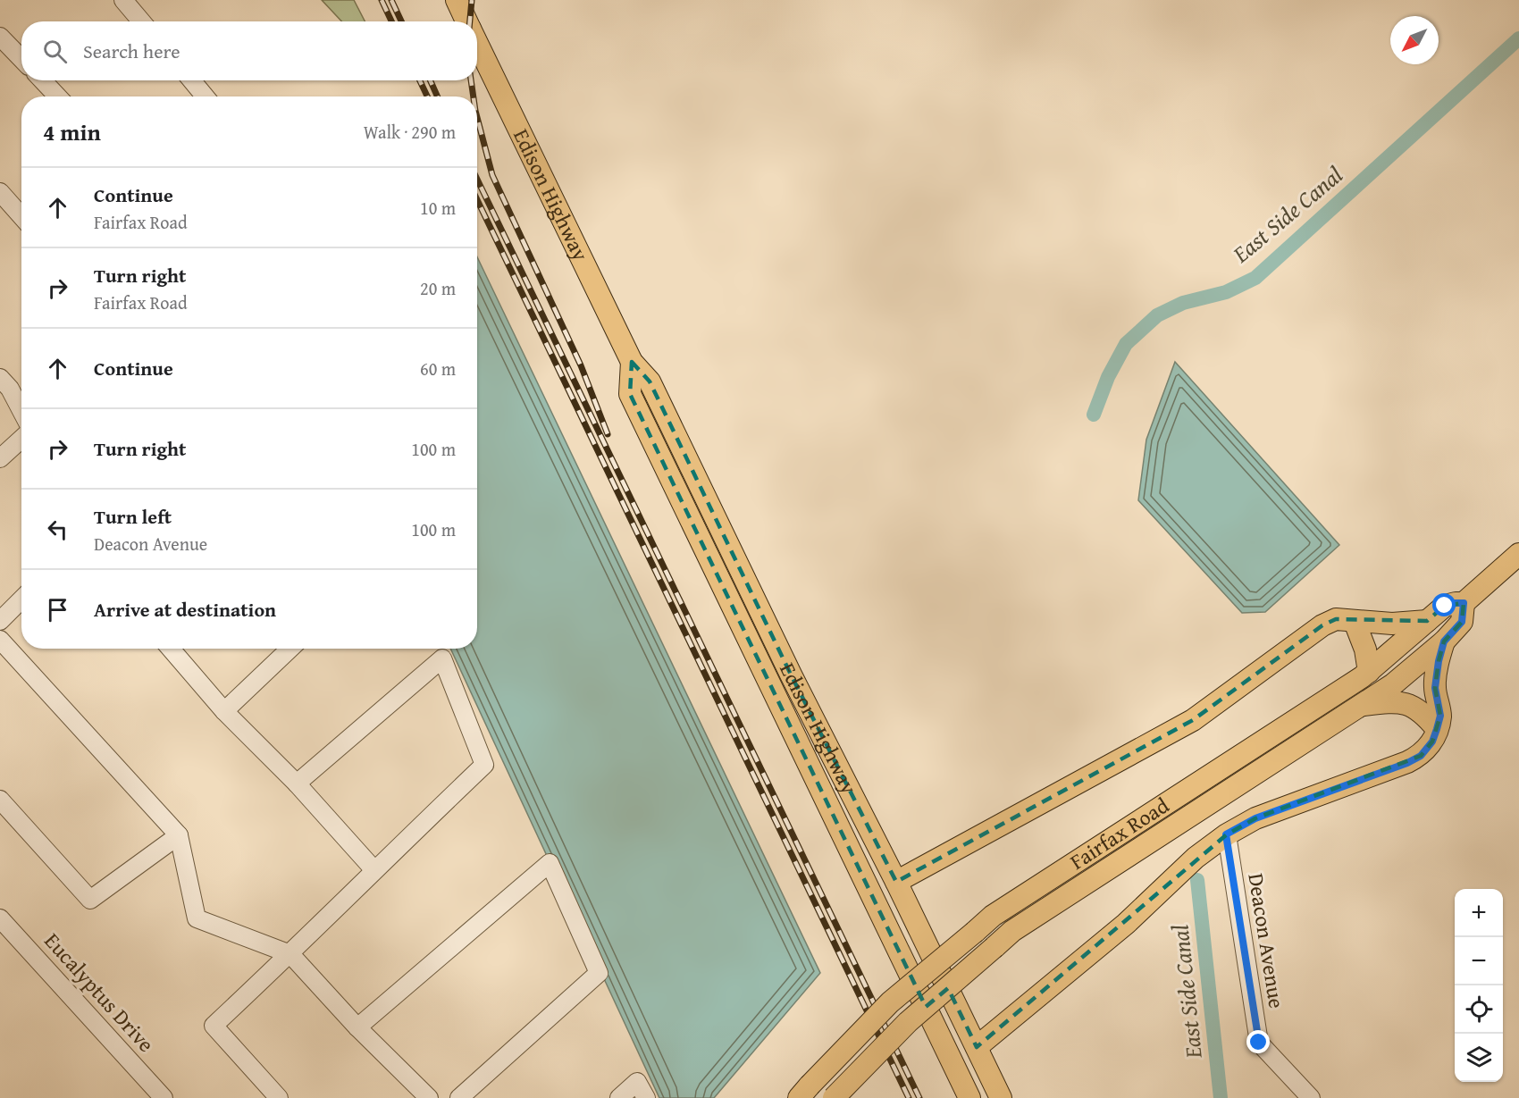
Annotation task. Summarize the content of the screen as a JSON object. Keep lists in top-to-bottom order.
{
  "streets": {
    "main road": ["Edison Highway", "Fairfax Road"],
    "street": ["Deacon Avenue", "Eucalyptus Drive"]
  },
  "water": ["East Side Canal"],
  "north": "bottom left",
  "page": {
    "search": "Search here",
    "heading": ["4 min", "Walk · 290 m"],
    "list": [
      ["Continue", "Fairfax Road", "10 m"],
      ["Turn right", "Fairfax Road", "20 m"],
      ["Continue", "60 m"],
      ["Turn right", "100 m"],
      ["Turn left", "Deacon Avenue", "100 m"],
      "Arrive at destination"
    ],
    "map_buttons": ["+", "−"]
  }
}
